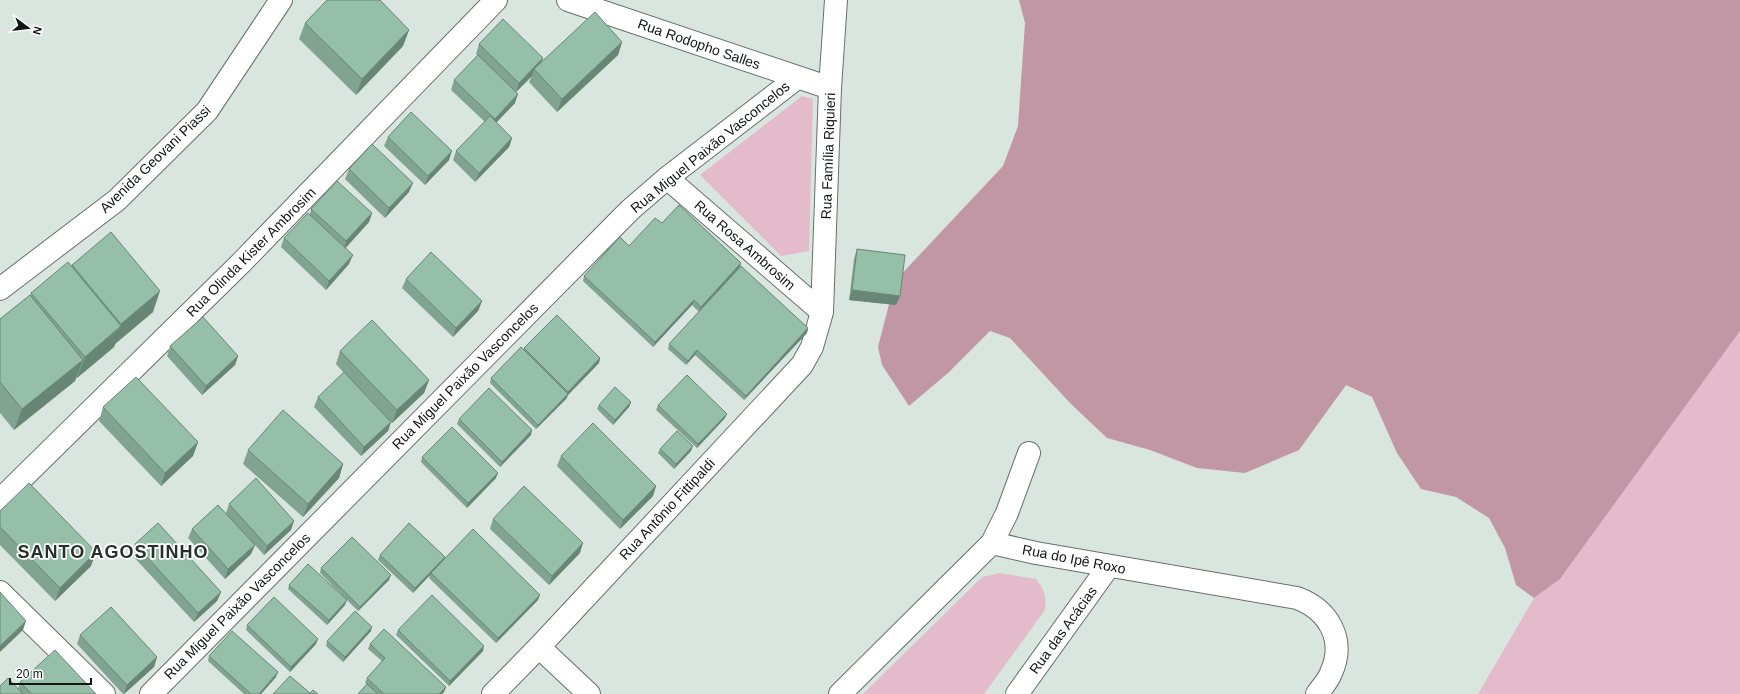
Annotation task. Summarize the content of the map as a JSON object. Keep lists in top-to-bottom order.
{
  "streets": {
    "street": [
      "Rua Rodopho Salles",
      "Rua Miguel Paixão Vasconcelos",
      "Rua Família Riquieri",
      "Avenida Geovani Piassi",
      "Rua Rosa Ambrosim",
      "Rua Olinda Kister Ambrosim",
      "Rua Antônio Fittipaldi",
      "Rua do Ipê Roxo",
      "Rua das Acácias"
    ]
  },
  "crossings": [
    ["Rua Rodopho Salles", "Rua Miguel Paixão Vasconcelos"],
    ["Rua Rodopho Salles", "Rua Família Riquieri"],
    ["Rua Miguel Paixão Vasconcelos", "Rua Rosa Ambrosim"],
    ["Rua Família Riquieri", "Rua Rosa Ambrosim"],
    ["Rua Família Riquieri", "Rua Antônio Fittipaldi"],
    ["Rua Rosa Ambrosim", "Rua Antônio Fittipaldi"],
    ["Rua do Ipê Roxo", "Rua das Acácias"]
  ],
  "districts": ["SANTO AGOSTINHO"],
  "scale_bar": "20 m",
  "north": "right"
}
